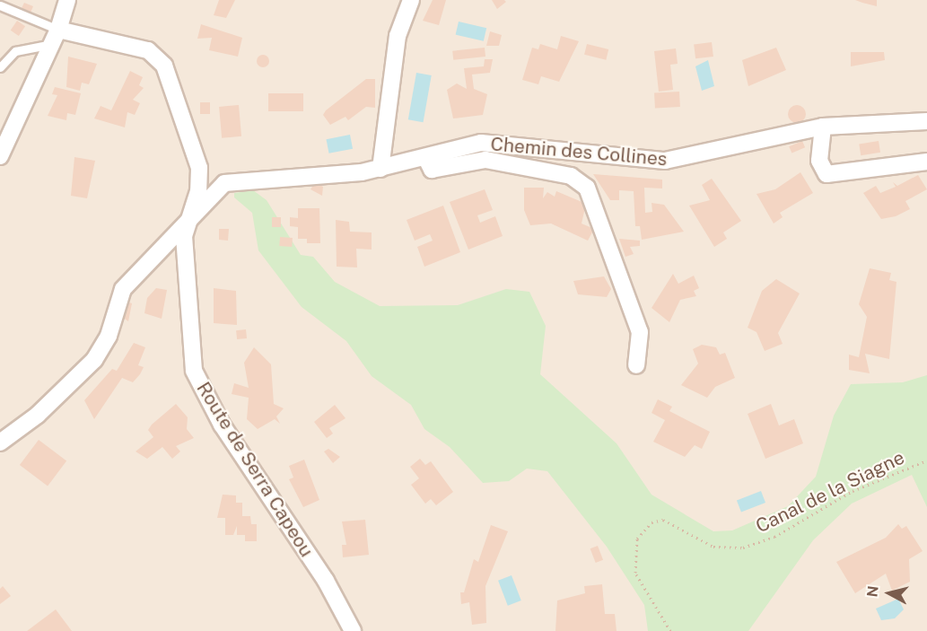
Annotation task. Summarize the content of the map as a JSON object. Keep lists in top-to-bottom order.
{
  "streets": {
    "street": ["Chemin des Collines", "Route de Serra Capeou"],
    "path": ["Canal de la Siagne"]
  },
  "crossings": [
    ["Chemin des Collines", "Route de Serra Capeou"]
  ],
  "north": "left"
}
